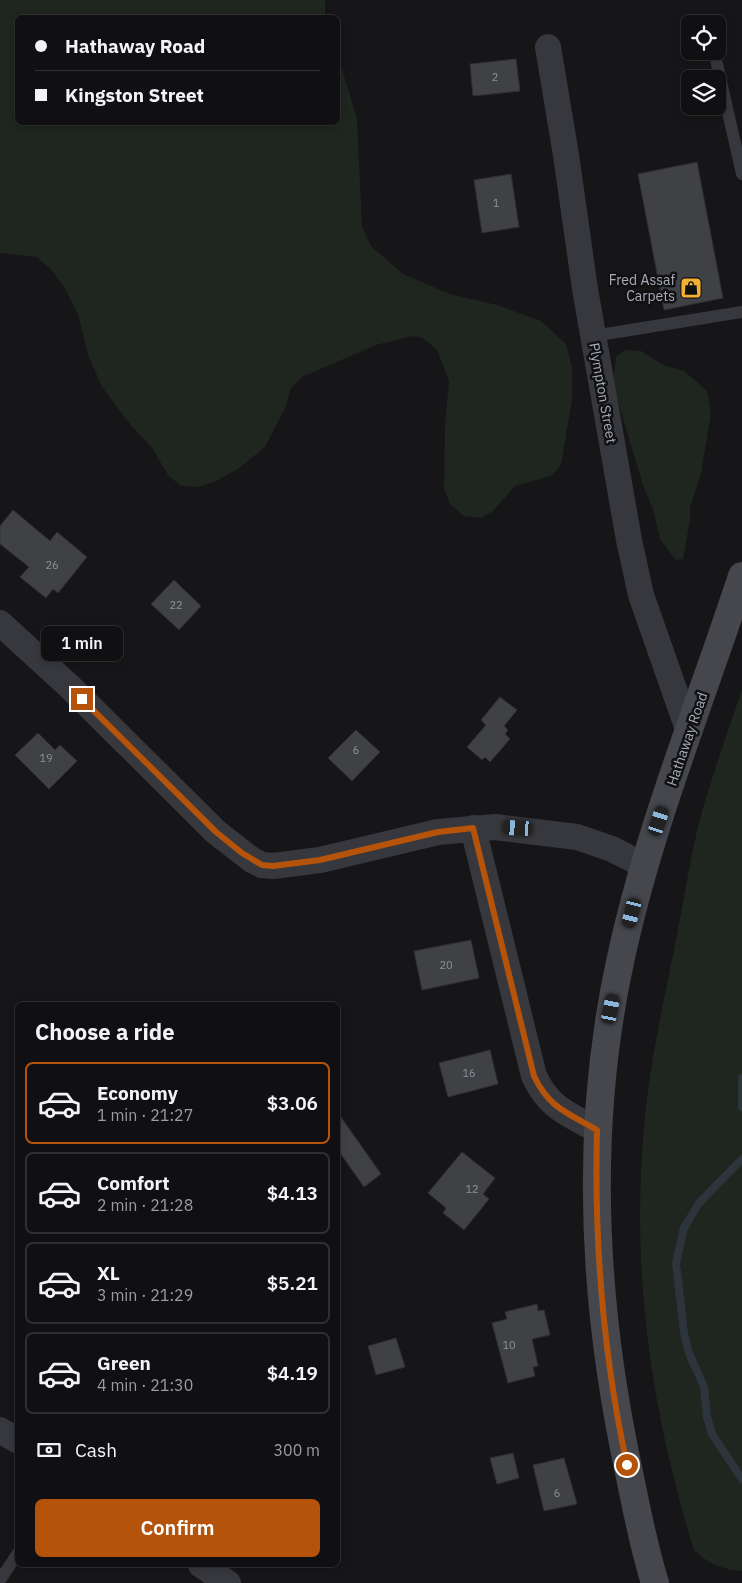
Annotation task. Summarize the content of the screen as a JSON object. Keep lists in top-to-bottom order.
{
  "streets": {
    "main road": ["Hathaway Road"],
    "street": ["Plympton Street"]
  },
  "crossings": [
    ["Plympton Street", "Hathaway Road"]
  ],
  "places": {
    "shop": ["Fred Assaf Carpets"]
  },
  "house_numbers": [
    "2",
    "1",
    "26",
    "22",
    "6",
    "19",
    "20",
    "16",
    "12",
    "10",
    "6"
  ],
  "page": {
    "banner": ["Hathaway Road", "Kingston Street"],
    "bubble": "1 min",
    "heading": "Choose a ride",
    "list": [
      {
        "name": "Economy",
        "note": "1 min · 21:27",
        "value": "$3.06"
      },
      {
        "name": "Comfort",
        "note": "2 min · 21:28",
        "value": "$4.13"
      },
      {
        "name": "XL",
        "note": "3 min · 21:29",
        "value": "$5.21"
      },
      {
        "name": "Green",
        "note": "4 min · 21:30",
        "value": "$4.19"
      }
    ],
    "pay": ["Cash", "300 m"],
    "buttons": "Confirm"
  }
}
